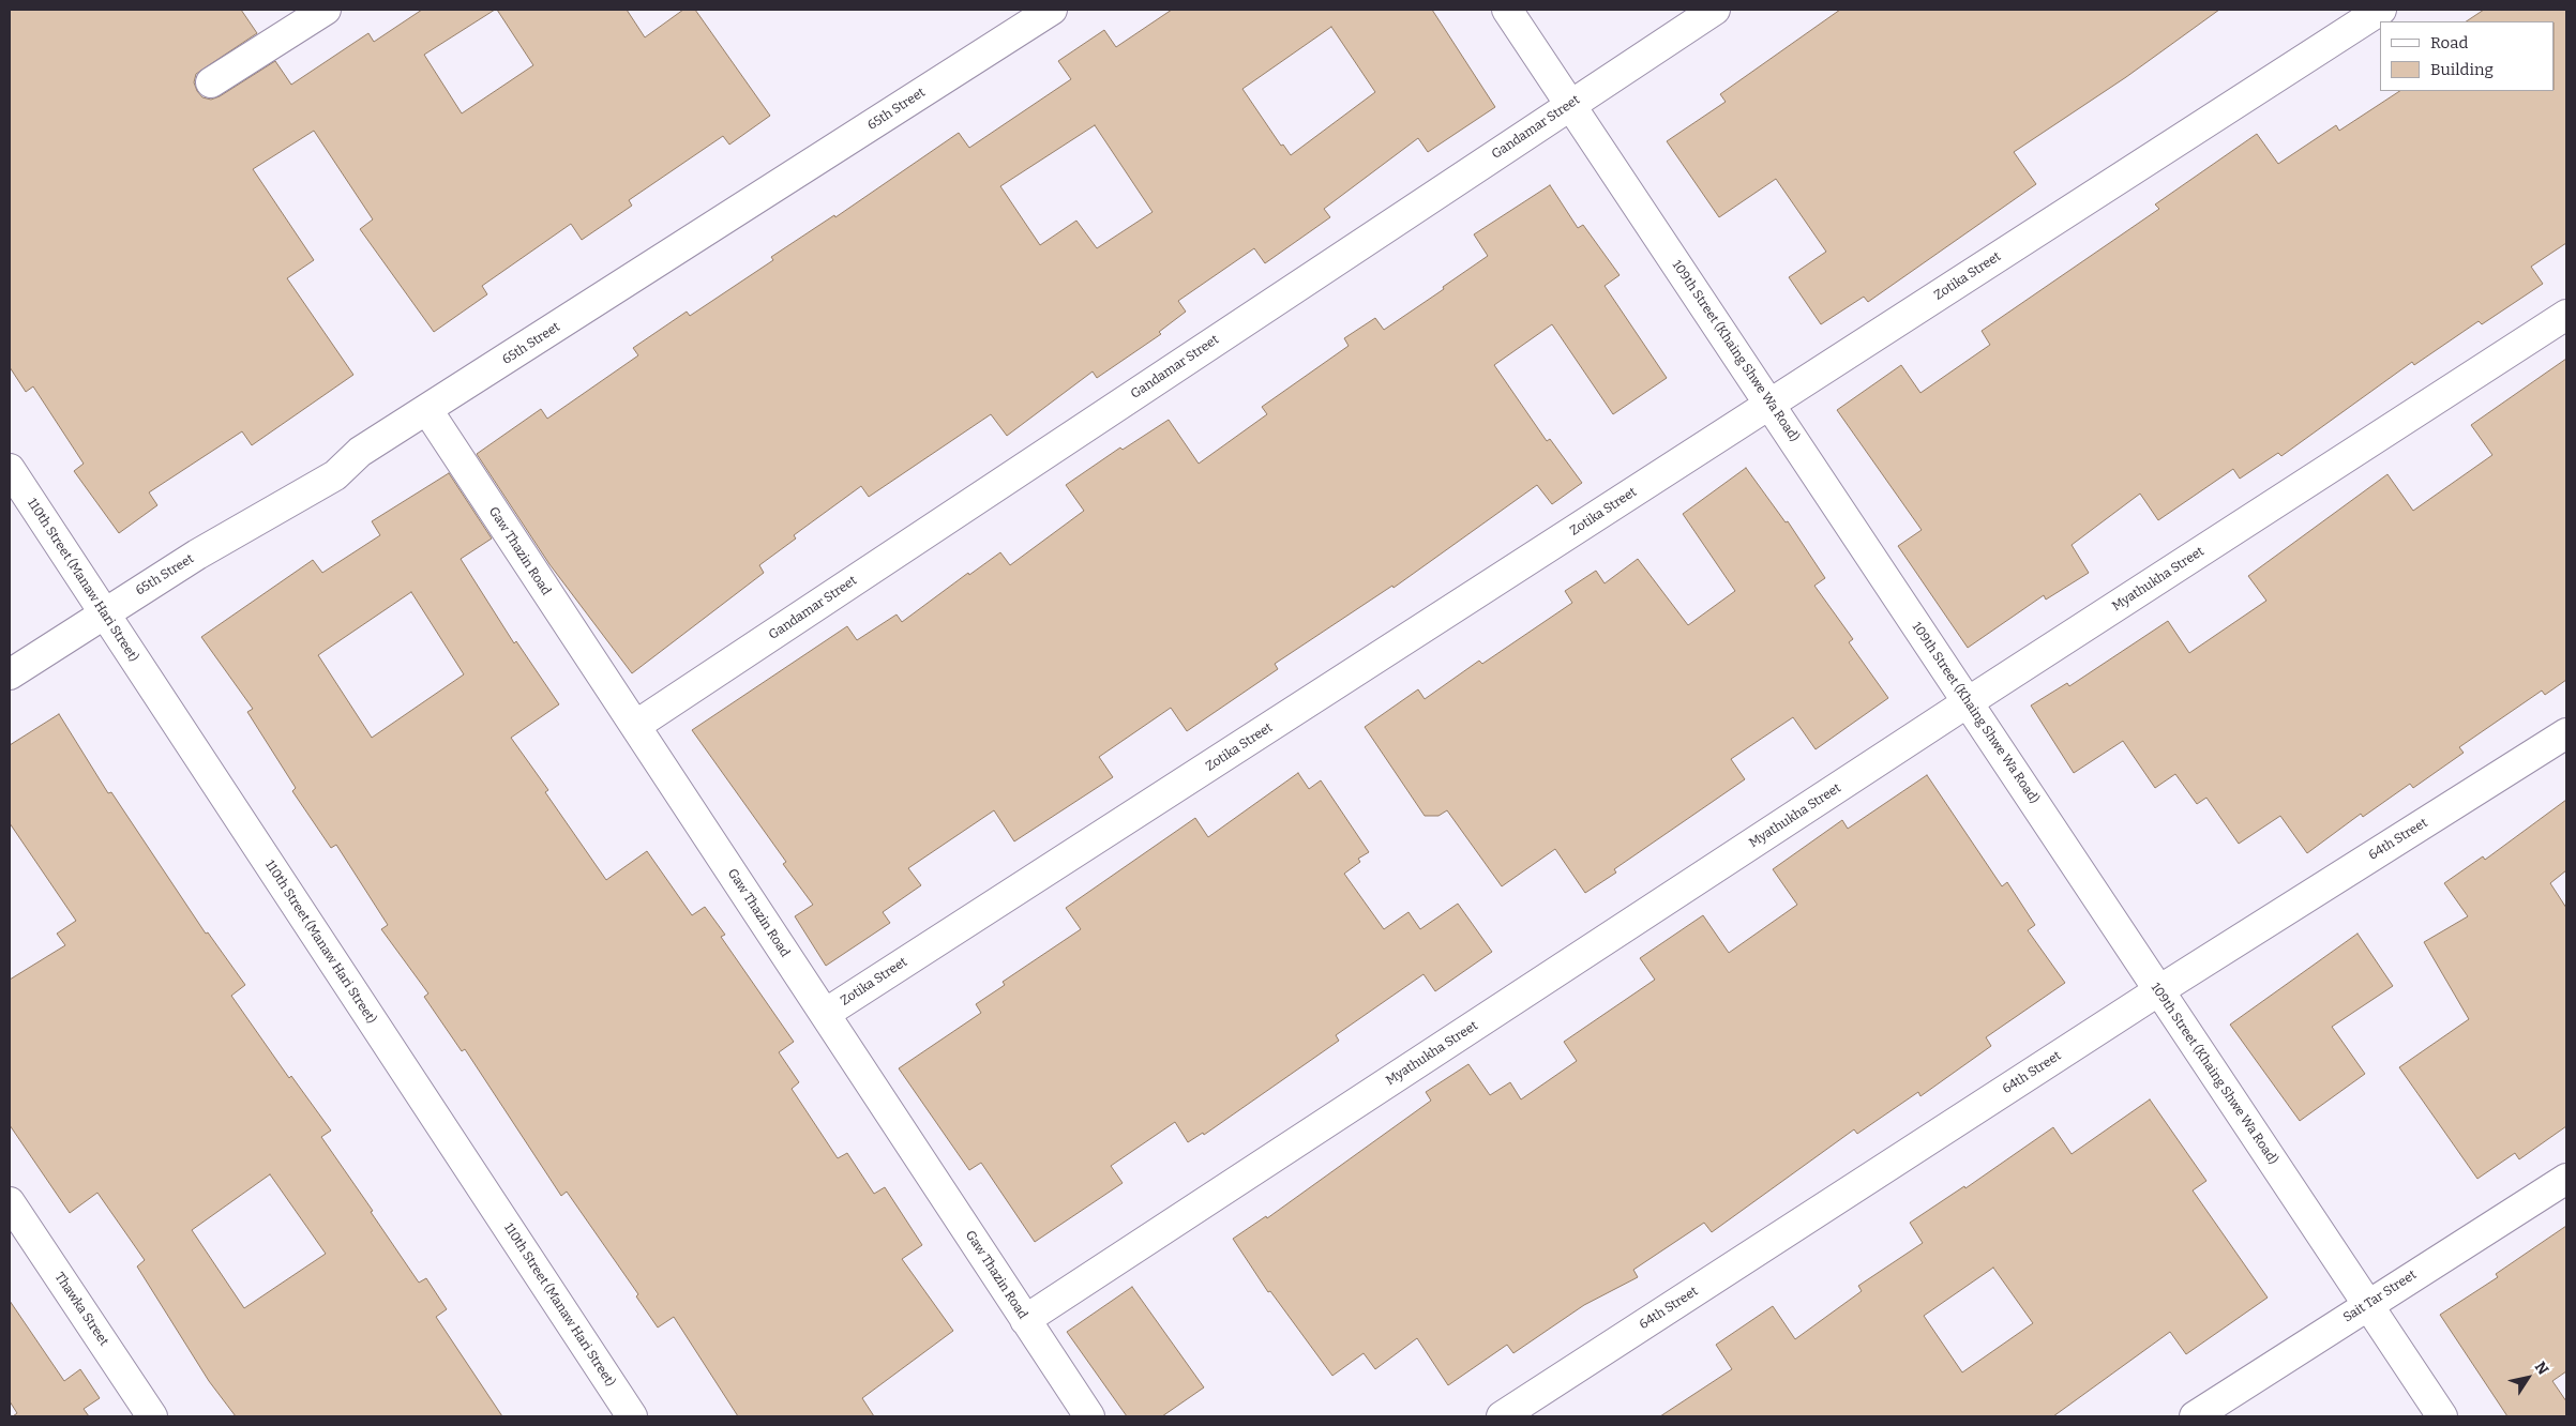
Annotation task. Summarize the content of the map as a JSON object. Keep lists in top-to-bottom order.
{
  "streets": {
    "street": [
      "65th Street",
      "Gandamar Street",
      "Zotika Street",
      "109th Street (Khaing Shwe Wa Road)",
      "Gaw Thazin Road",
      "Myathukha Street",
      "110th Street (Manaw Hari Street)",
      "64th Street",
      "Sait Tar Street",
      "Thawka Street"
    ]
  },
  "crossings": [
    ["65th Street", "Gaw Thazin Road"],
    ["65th Street", "110th Street (Manaw Hari Street)"],
    ["Gandamar Street", "109th Street (Khaing Shwe Wa Road)"],
    ["Gandamar Street", "Gaw Thazin Road"],
    ["Zotika Street", "109th Street (Khaing Shwe Wa Road)"],
    ["Zotika Street", "Gaw Thazin Road"],
    ["109th Street (Khaing Shwe Wa Road)", "Myathukha Street"],
    ["109th Street (Khaing Shwe Wa Road)", "64th Street"],
    ["109th Street (Khaing Shwe Wa Road)", "Sait Tar Street"],
    ["Gaw Thazin Road", "Myathukha Street"]
  ],
  "legend": ["Road", "Building"],
  "north": "top right"
}
